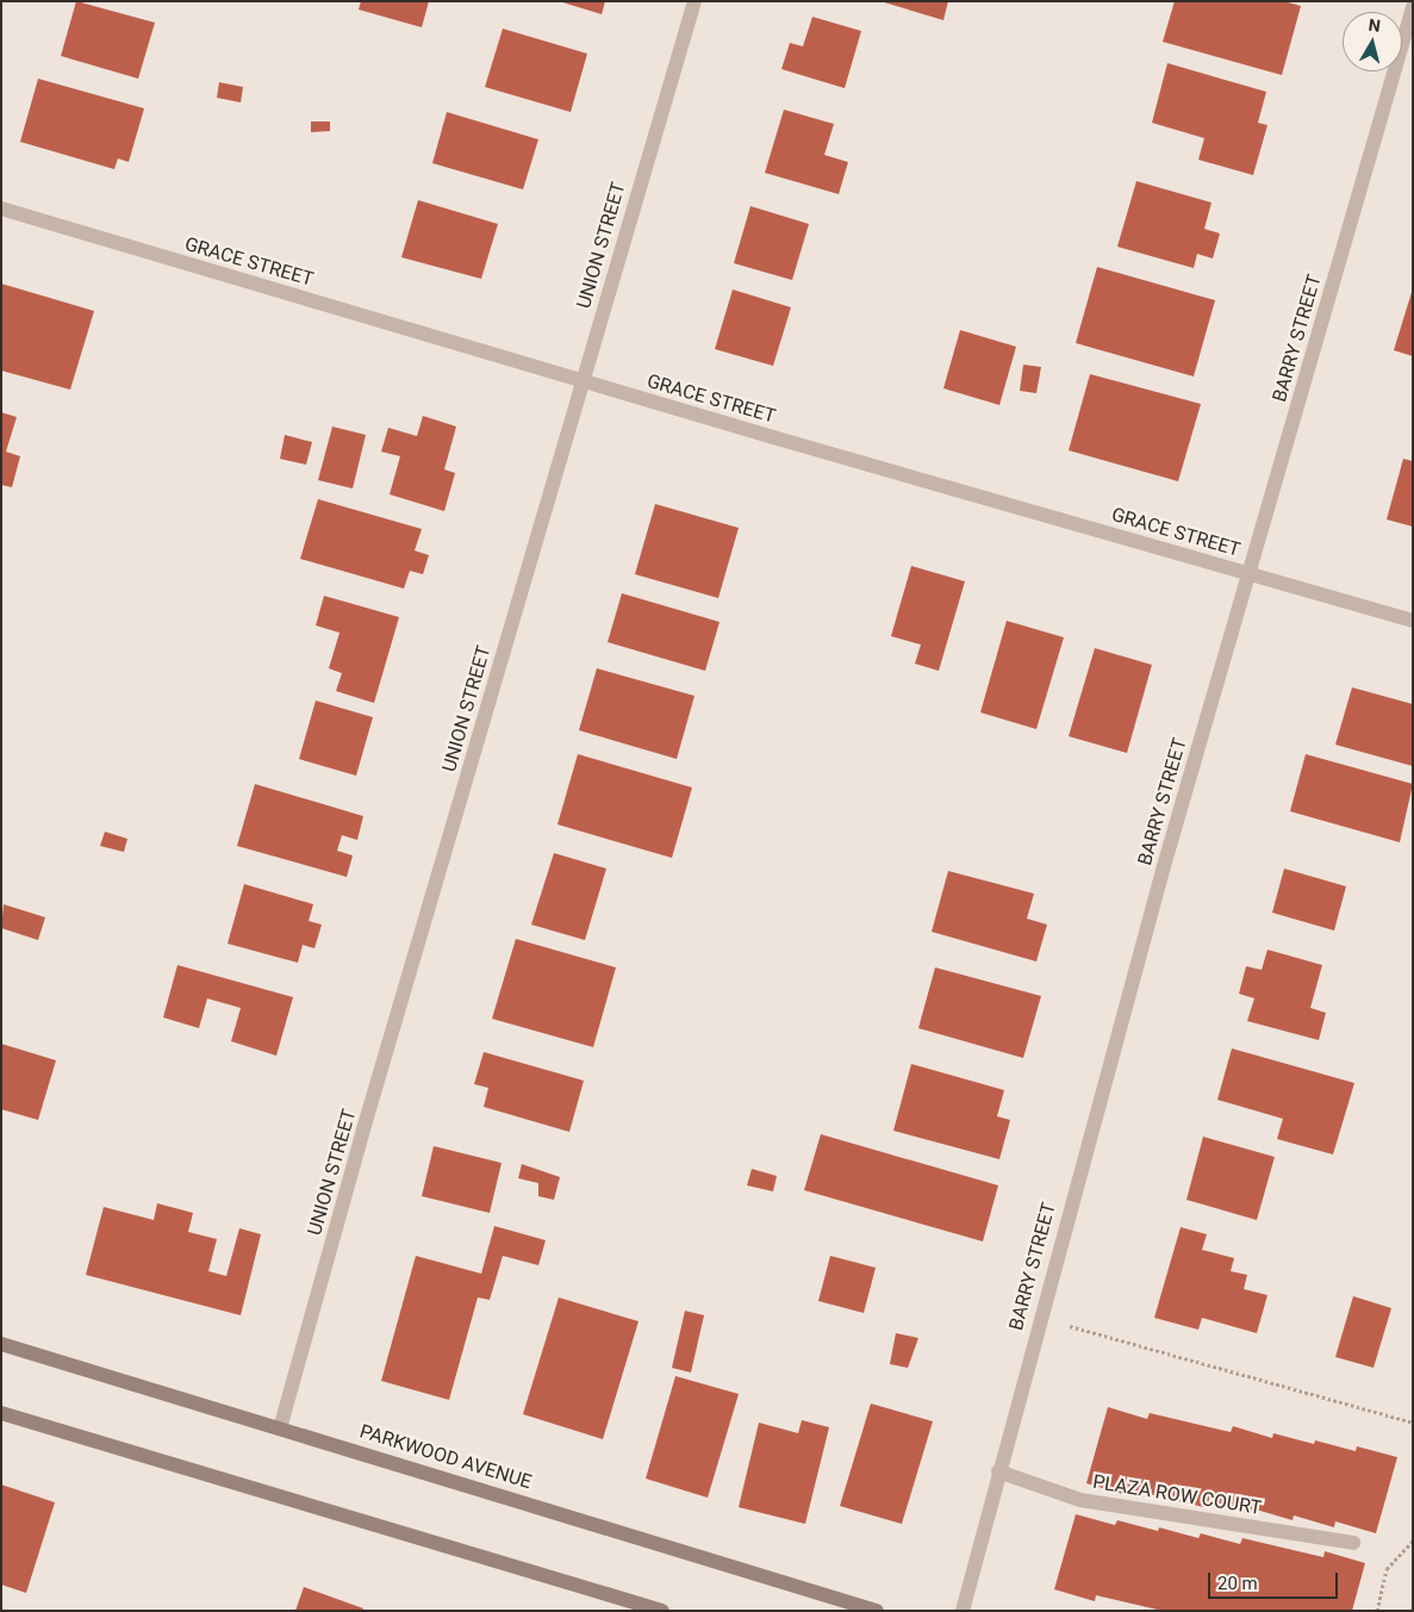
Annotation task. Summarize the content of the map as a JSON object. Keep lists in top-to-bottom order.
{
  "streets": {
    "main road": ["PARKWOOD AVENUE"],
    "street": [
      "UNION STREET",
      "GRACE STREET",
      "BARRY STREET",
      "PLAZA ROW COURT"
    ]
  },
  "crossings": [
    ["UNION STREET", "GRACE STREET"],
    ["UNION STREET", "PARKWOOD AVENUE"],
    ["GRACE STREET", "BARRY STREET"],
    ["BARRY STREET", "PLAZA ROW COURT"]
  ],
  "scale_bar": "20 m",
  "north": "top"
}
